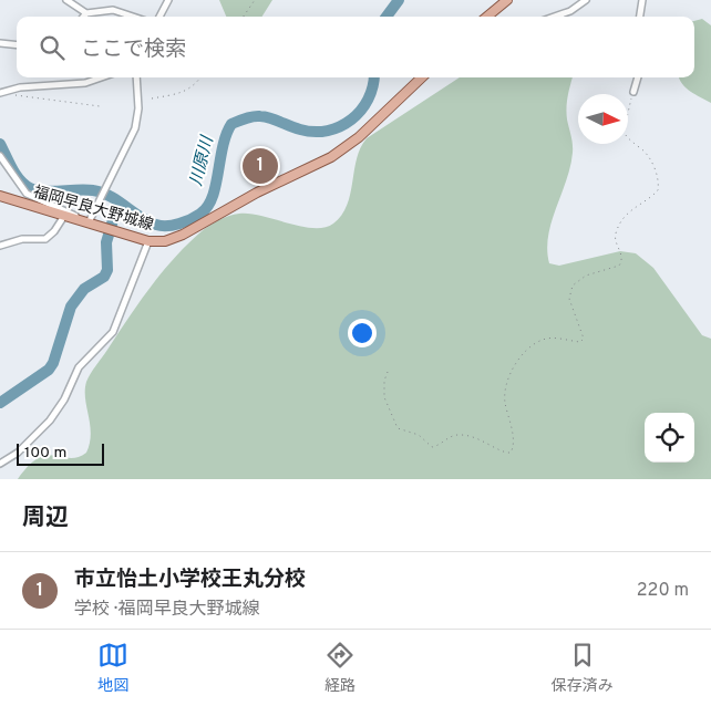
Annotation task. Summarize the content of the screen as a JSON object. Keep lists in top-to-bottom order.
{
  "streets": {
    "main road": ["福岡早良大野城線"]
  },
  "water": ["川原川"],
  "scale_bar": "100 m",
  "north": "right",
  "page": {
    "search": "ここで検索",
    "pins": "1",
    "scale": "100 m",
    "heading": "周辺",
    "list": [
      {
        "mark": "1",
        "name": "市立怡土小学校王丸分校",
        "note": "学校 · 福岡早良大野城線",
        "value": "220 m"
      }
    ],
    "nav": ["地図", "経路", "保存済み"]
  }
}
